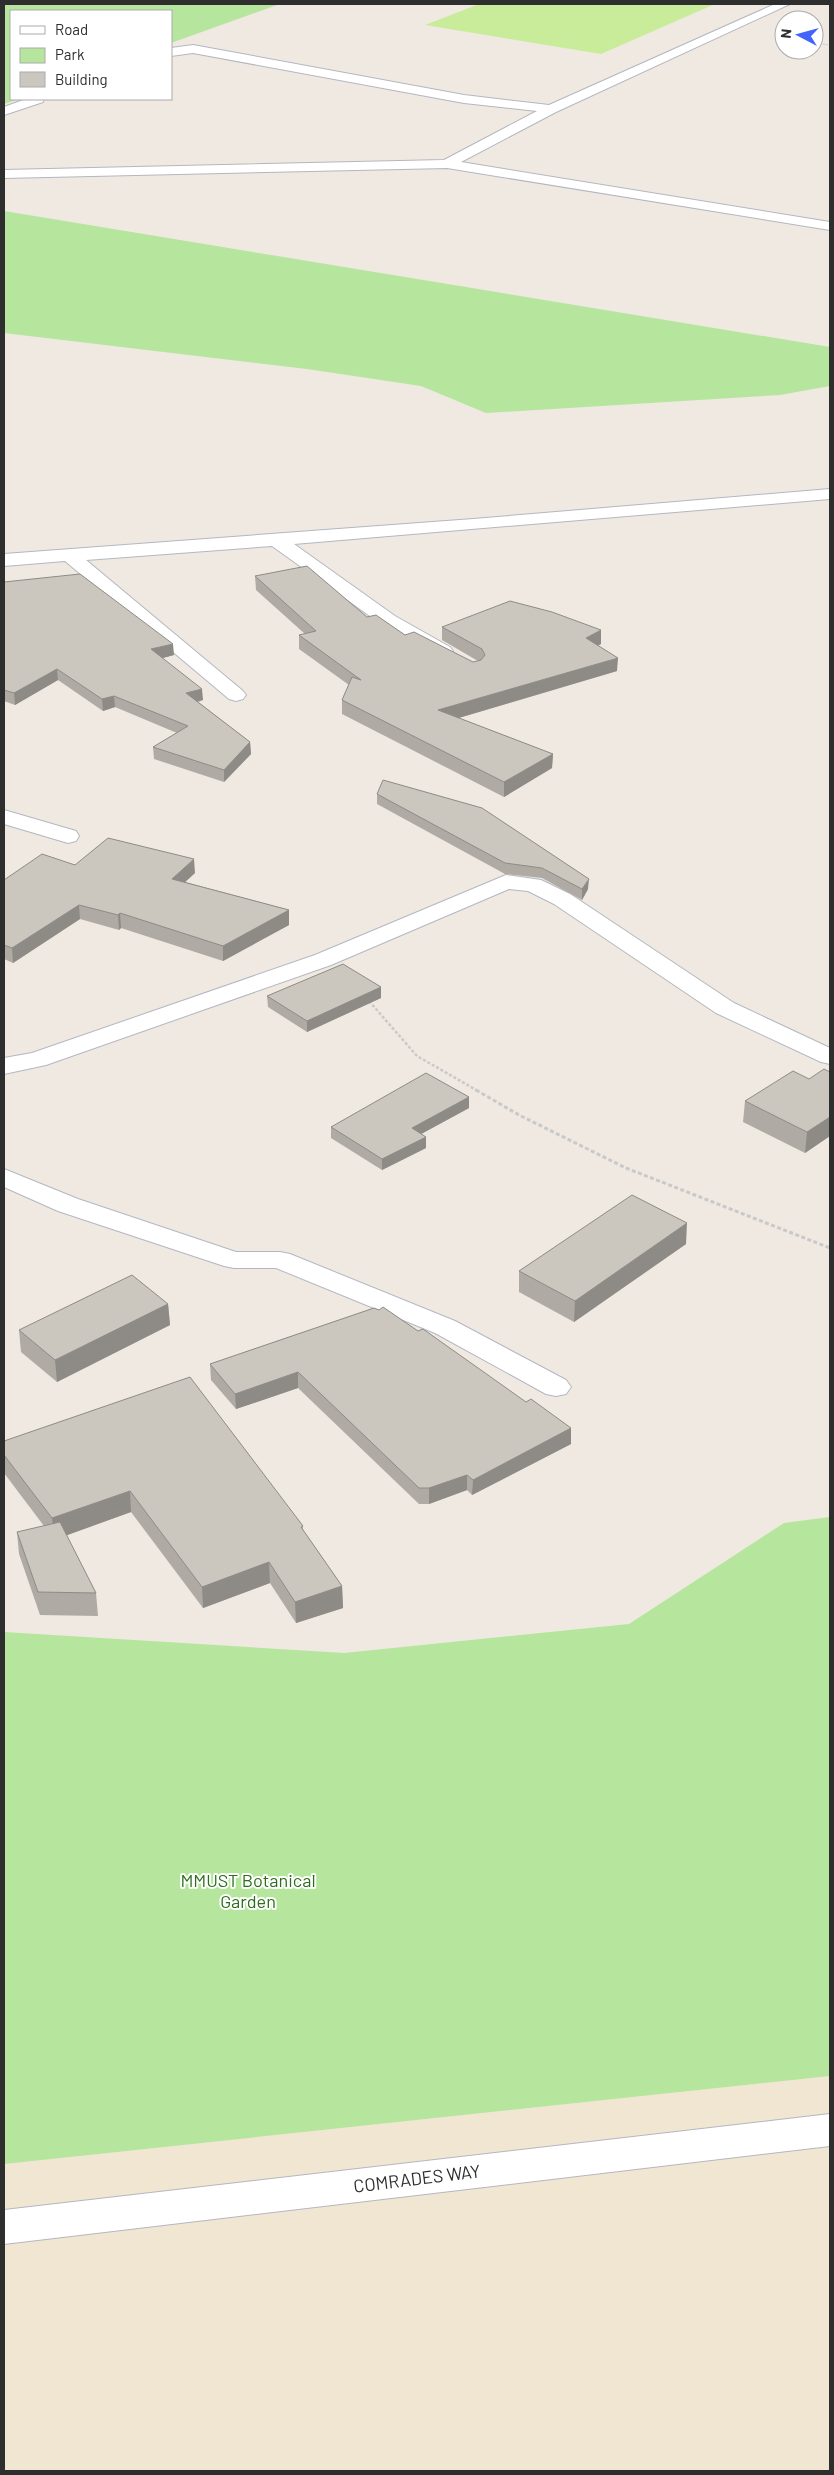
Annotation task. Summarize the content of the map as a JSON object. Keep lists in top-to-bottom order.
{
  "streets": {
    "street": ["COMRADES WAY"]
  },
  "parks": ["MMUST Botanical Garden"],
  "legend": ["Road", "Park", "Building"],
  "north": "left"
}
